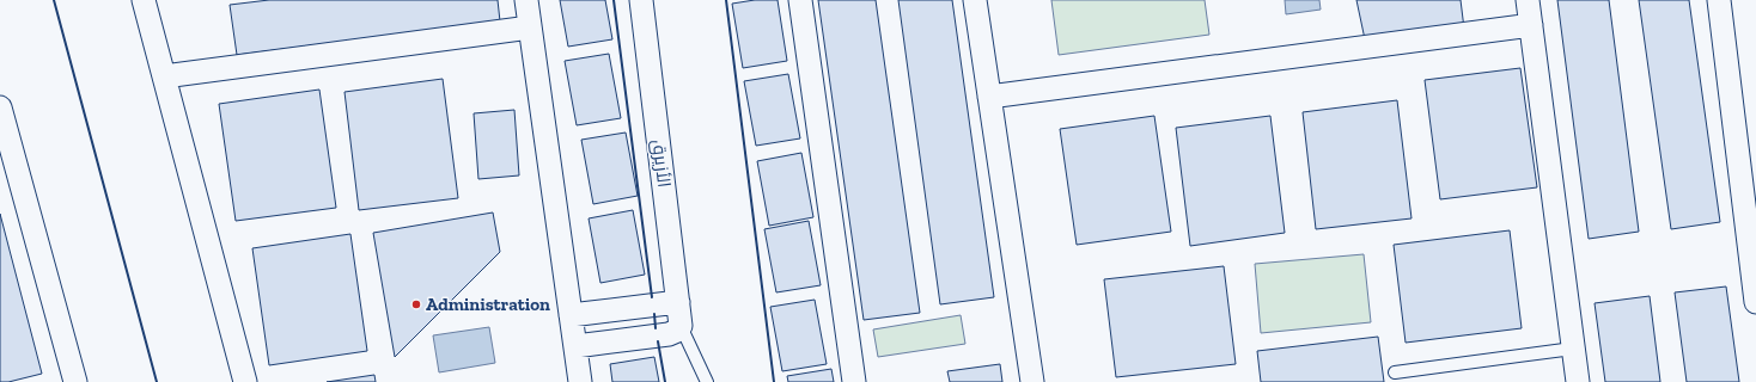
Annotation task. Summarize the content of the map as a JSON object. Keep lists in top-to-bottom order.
{
  "streets": {
    "street": ["الأزيرق"]
  },
  "places": ["Administration"]
}
